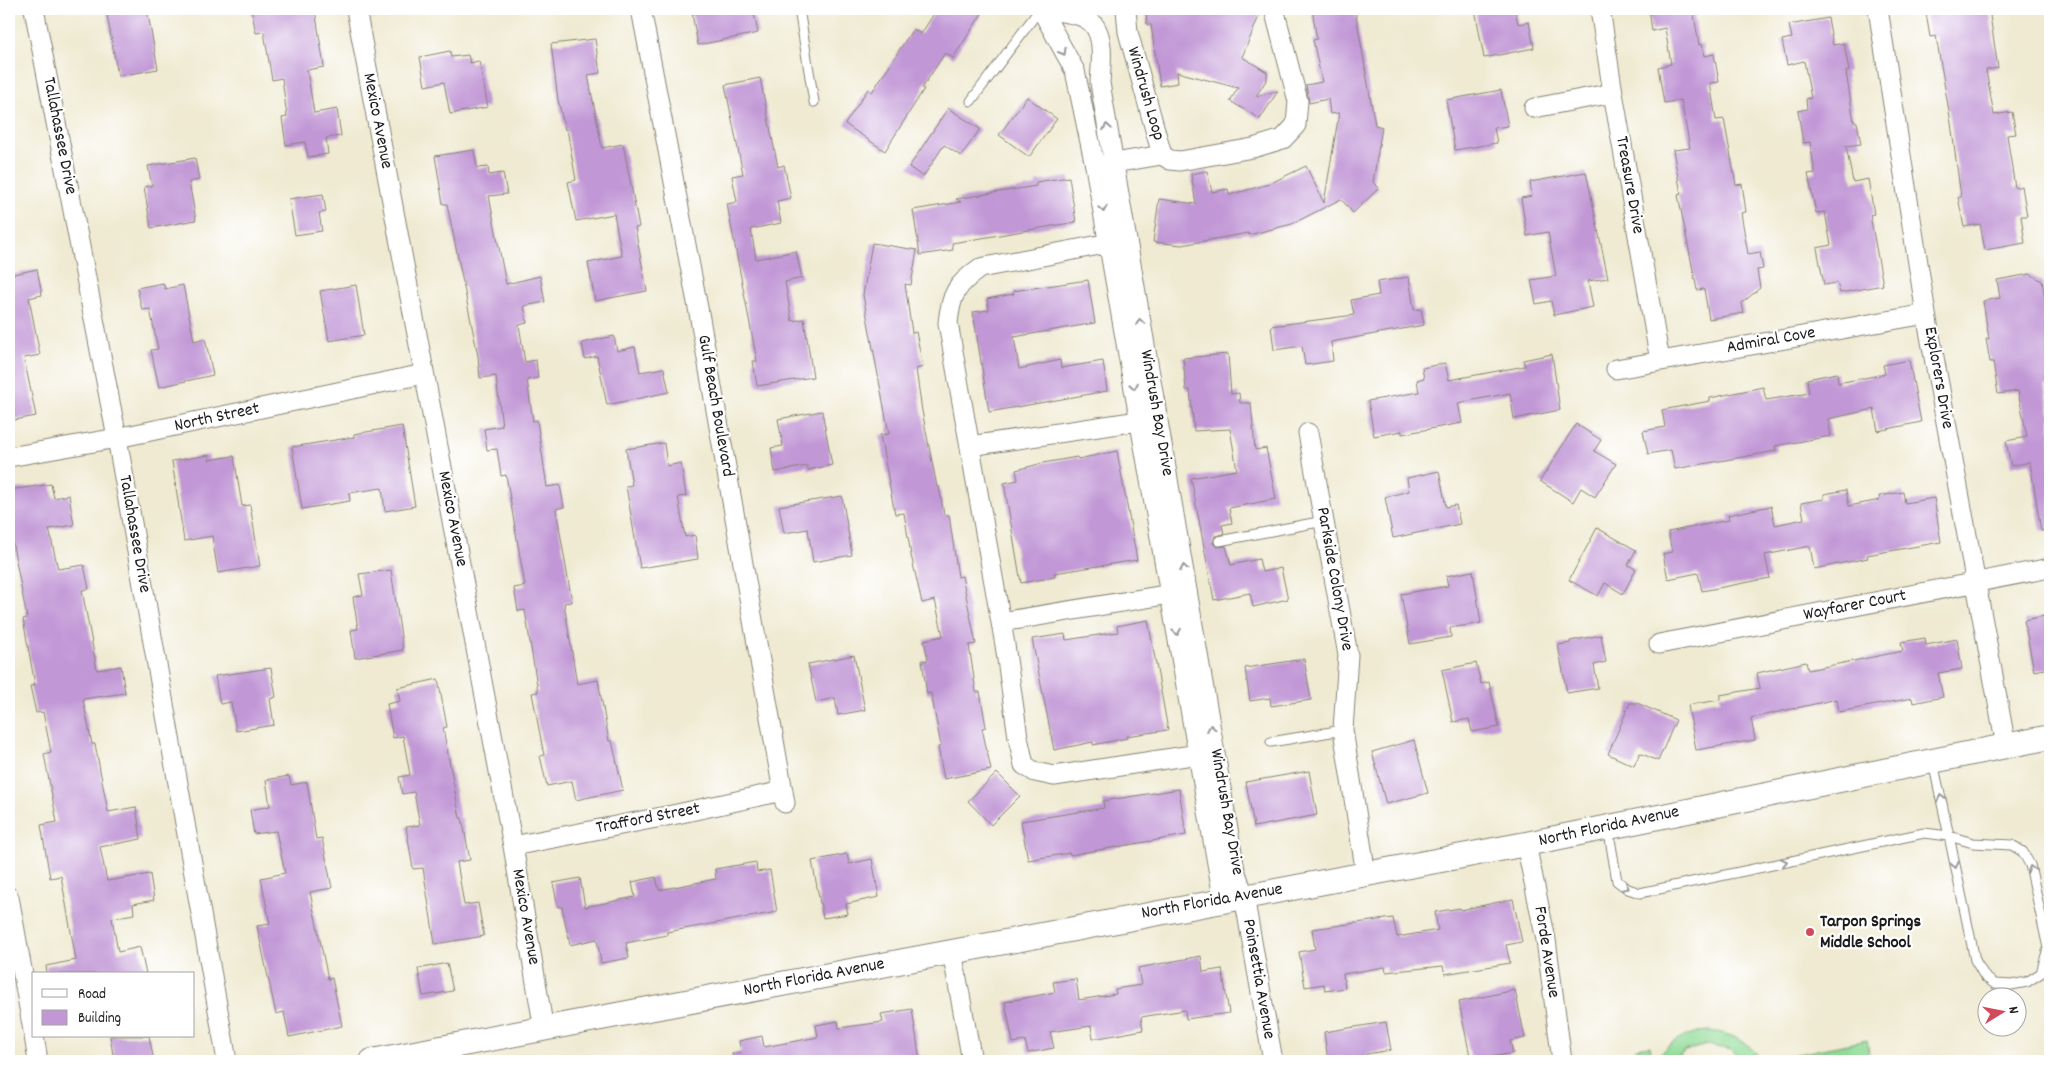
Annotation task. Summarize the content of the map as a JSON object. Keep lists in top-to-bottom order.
{
  "streets": {
    "street": [
      "Windrush Loop",
      "Mexico Avenue",
      "Tallahassee Drive",
      "Treasure Drive",
      "Admiral Cove",
      "Explorers Drive",
      "Gulf Beach Boulevard",
      "Windrush Bay Drive",
      "North Street",
      "Parkside Colony Drive",
      "Wayfarer Court",
      "Trafford Street",
      "North Florida Avenue",
      "Forde Avenue",
      "Poinsettia Avenue"
    ]
  },
  "crossings": [
    ["Mexico Avenue", "North Street"],
    ["Mexico Avenue", "Trafford Street"],
    ["Mexico Avenue", "North Florida Avenue"],
    ["Tallahassee Drive", "North Street"],
    ["Treasure Drive", "Admiral Cove"],
    ["Admiral Cove", "Explorers Drive"],
    ["Explorers Drive", "Wayfarer Court"],
    ["Explorers Drive", "North Florida Avenue"],
    ["Gulf Beach Boulevard", "Trafford Street"],
    ["Windrush Bay Drive", "North Florida Avenue"],
    ["Windrush Bay Drive", "Poinsettia Avenue"],
    ["Parkside Colony Drive", "North Florida Avenue"],
    ["North Florida Avenue", "Forde Avenue"],
    ["North Florida Avenue", "Poinsettia Avenue"]
  ],
  "places": ["Tarpon Springs Middle School"],
  "legend": ["Road", "Building"],
  "north": "right"
}
